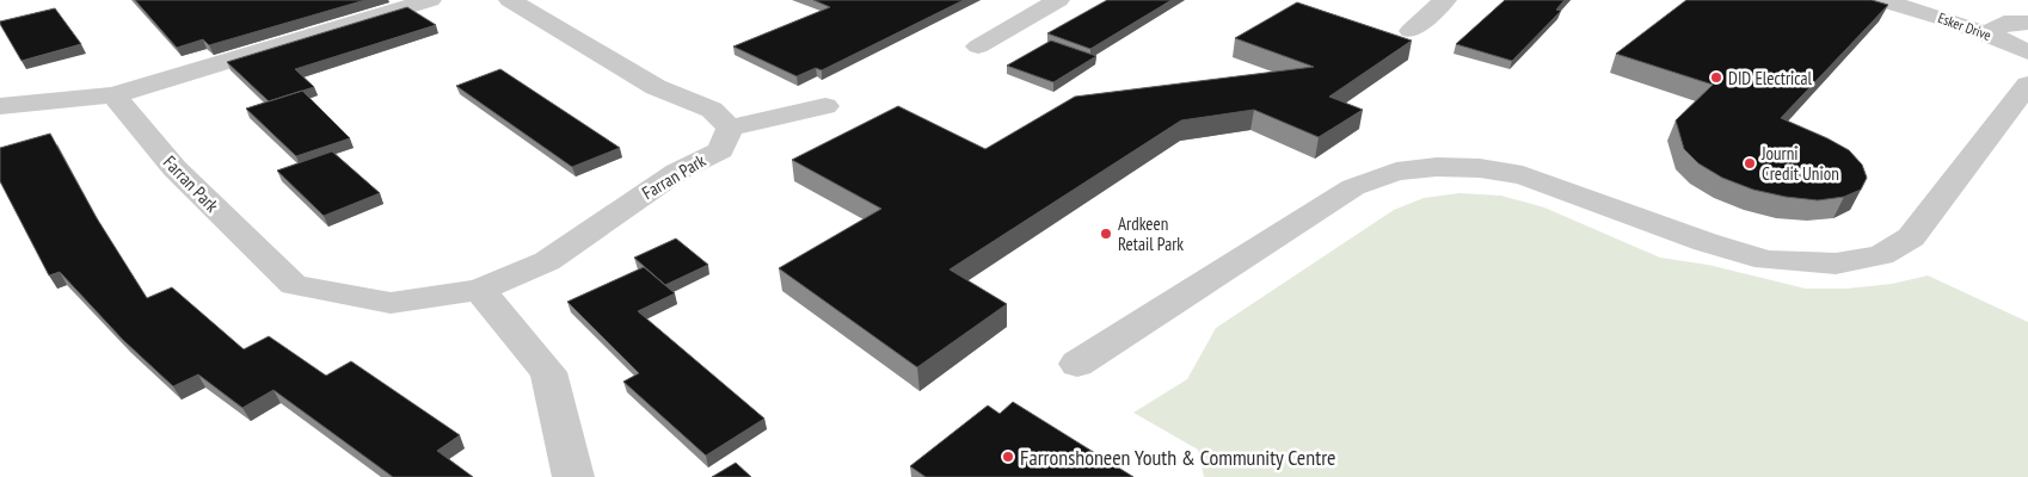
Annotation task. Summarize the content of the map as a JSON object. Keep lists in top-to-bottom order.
{
  "streets": {
    "street": ["Esker Drive", "Farran Park"]
  },
  "places": [
    "DID Electrical",
    "Journi Credit Union",
    "Ardkeen Retail Park",
    "Farronshoneen Youth & Community Centre"
  ]
}
